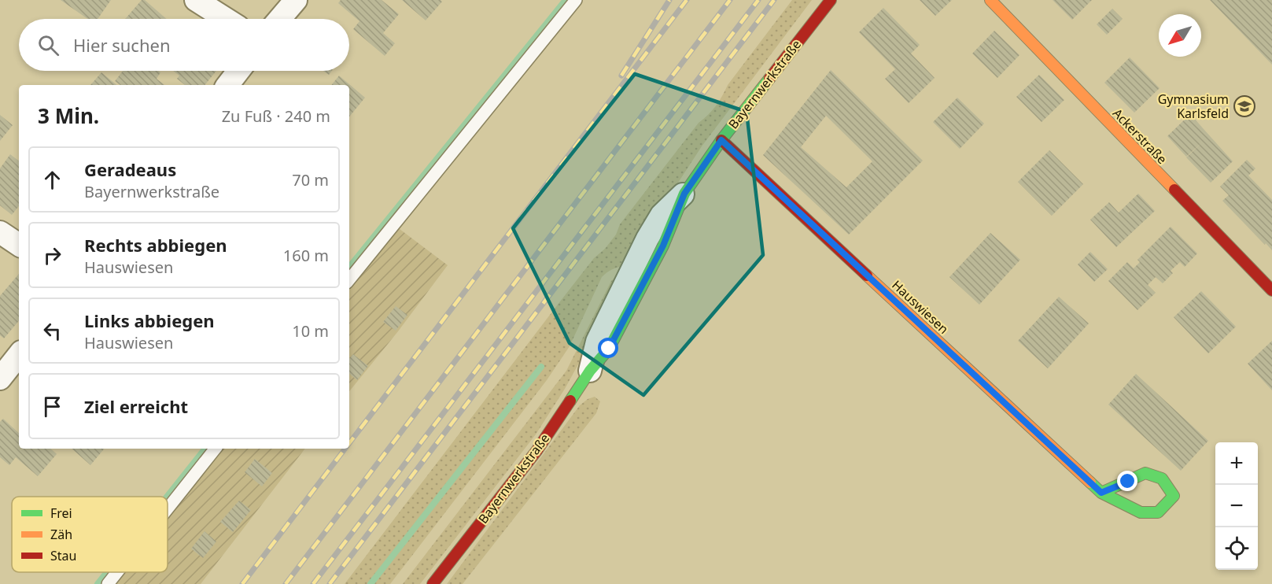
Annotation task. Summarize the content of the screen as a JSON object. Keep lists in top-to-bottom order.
{
  "streets": {
    "street": ["Bayernwerkstraße", "Ackerstraße", "Hauswiesen"]
  },
  "crossings": [
    ["Bayernwerkstraße", "Hauswiesen"]
  ],
  "places": {
    "school or university": ["Gymnasium Karlsfeld"]
  },
  "legend": ["Frei", "Zäh", "Stau"],
  "north": "bottom left",
  "page": {
    "search": "Hier suchen",
    "heading": ["3 Min.", "Zu Fuß · 240 m"],
    "list": [
      ["Geradeaus", "Bayernwerkstraße", "70 m"],
      ["Rechts abbiegen", "Hauswiesen", "160 m"],
      ["Links abbiegen", "Hauswiesen", "10 m"],
      "Ziel erreicht"
    ],
    "map_buttons": ["+", "−"]
  }
}
